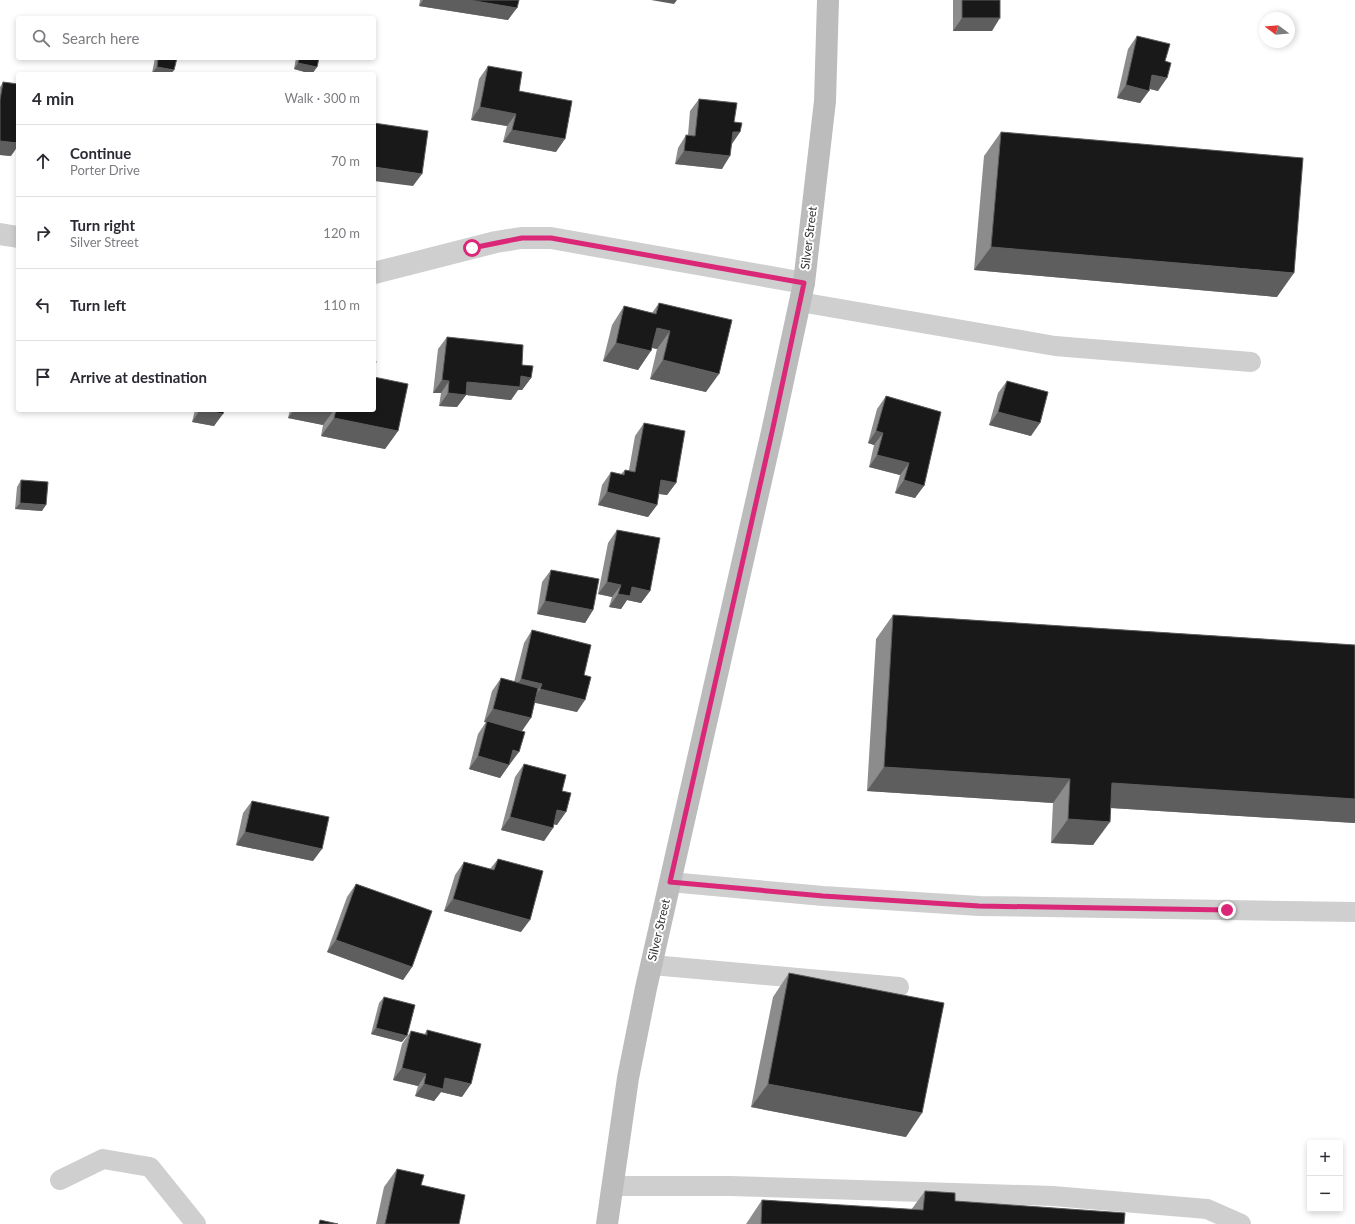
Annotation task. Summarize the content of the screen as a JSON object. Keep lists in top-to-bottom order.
{
  "streets": {
    "street": ["Silver Street"]
  },
  "north": "left",
  "page": {
    "search": "Search here",
    "heading": ["4 min", "Walk · 300 m"],
    "list": [
      ["Continue", "Porter Drive", "70 m"],
      ["Turn right", "Silver Street", "120 m"],
      ["Turn left", "110 m"],
      "Arrive at destination"
    ],
    "map_buttons": ["+", "−"]
  }
}
